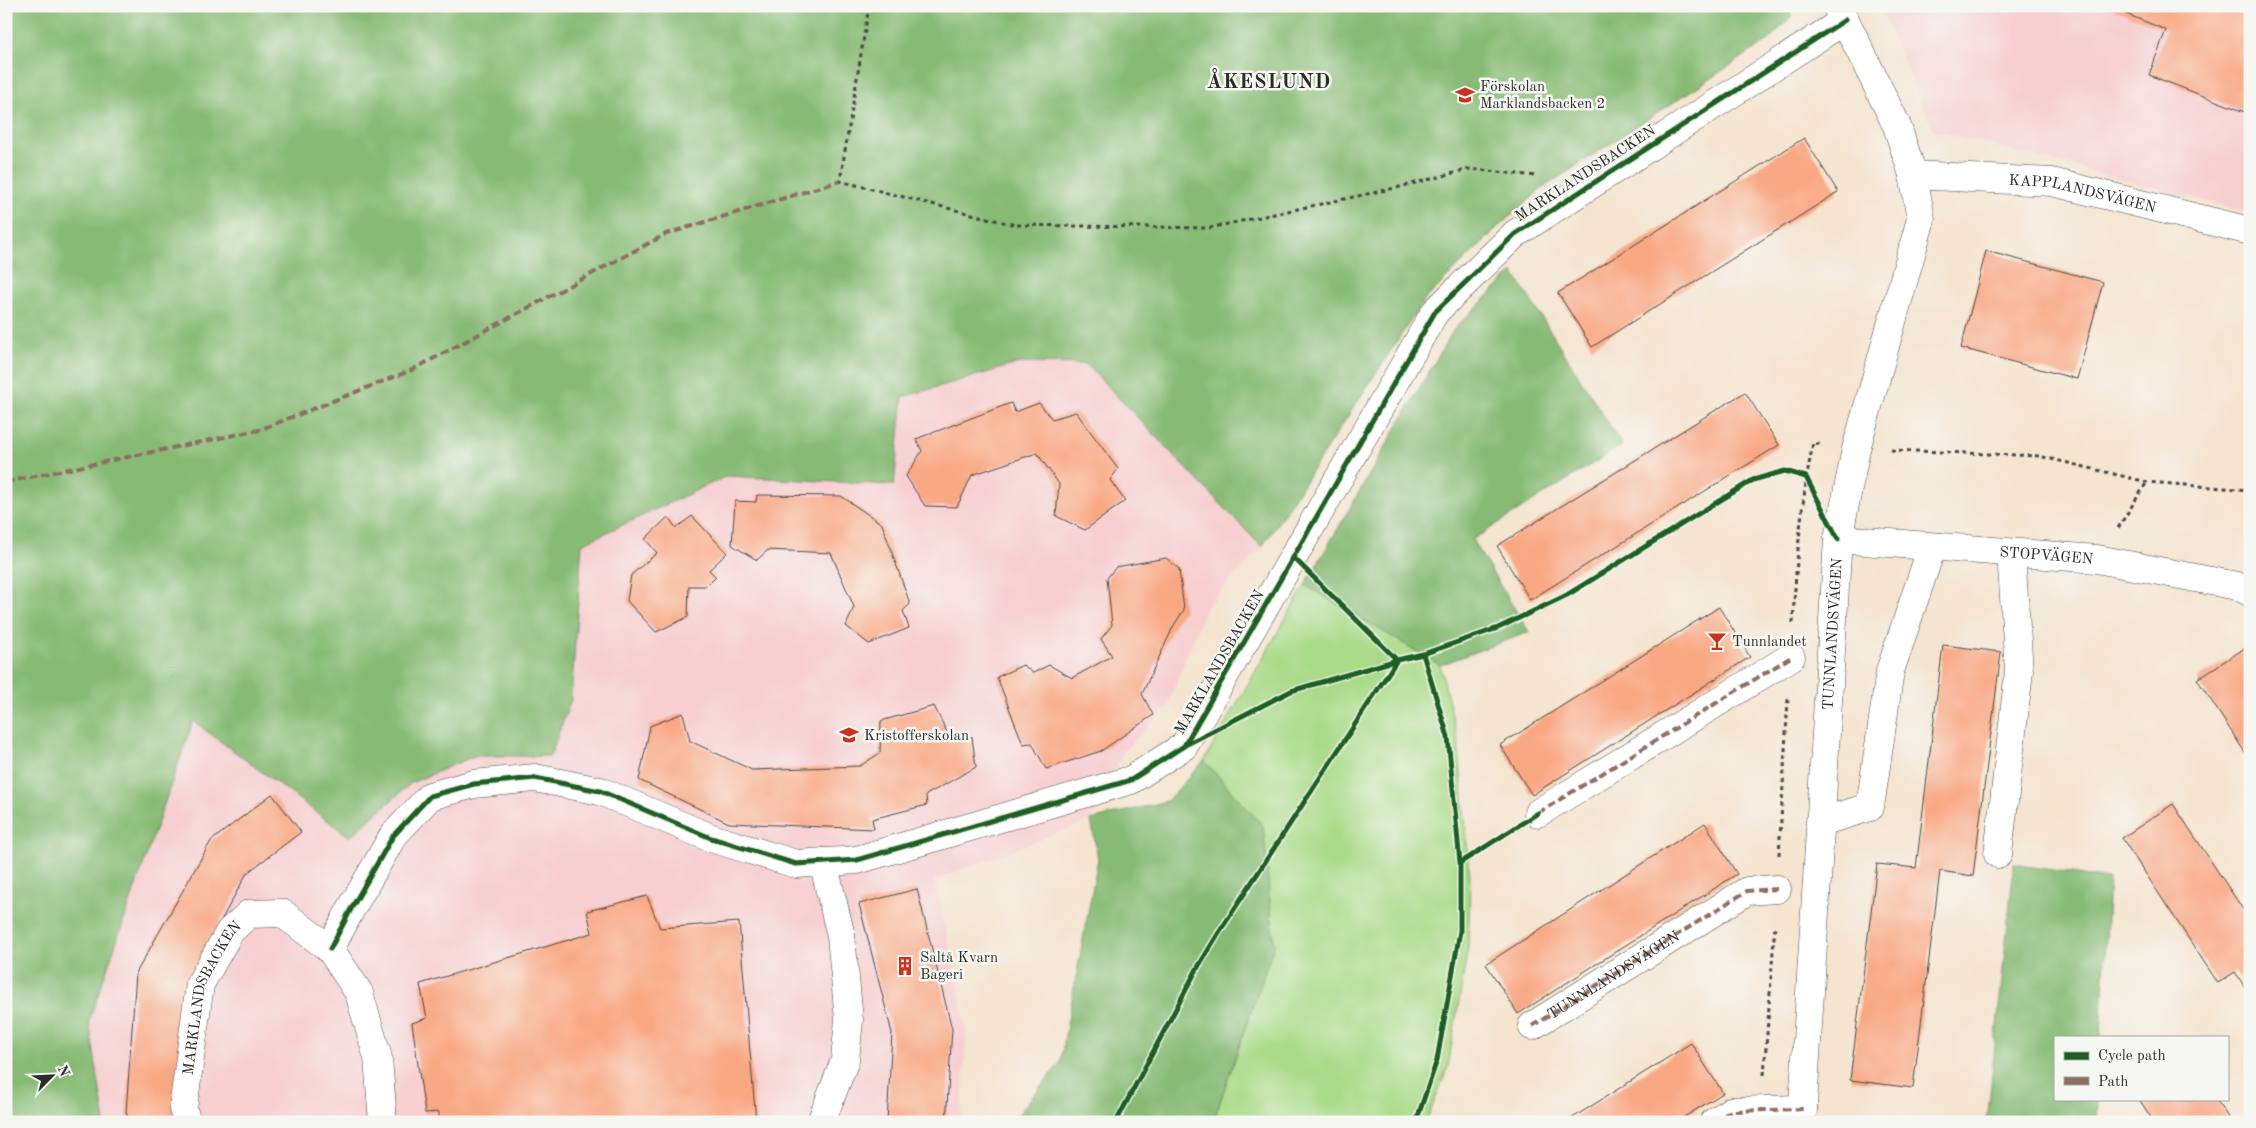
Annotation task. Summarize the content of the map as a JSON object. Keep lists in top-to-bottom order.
{
  "streets": {
    "street": [
      "MARKLANDSBACKEN",
      "KAPPLANDSVÄGEN",
      "STOPVÄGEN",
      "TUNNLANDSVÄGEN"
    ]
  },
  "crossings": [
    ["MARKLANDSBACKEN", "TUNNLANDSVÄGEN"],
    ["KAPPLANDSVÄGEN", "TUNNLANDSVÄGEN"],
    ["STOPVÄGEN", "TUNNLANDSVÄGEN"]
  ],
  "districts": ["ÅKESLUND"],
  "places": {
    "school or university": ["Förskolan Marklandsbacken 2", "Kristofferskolan"],
    "bar": ["Tunnlandet"],
    "building": ["Saltå Kvarn Bageri"]
  },
  "legend": ["Cycle path", "Path"],
  "north": "top right"
}
